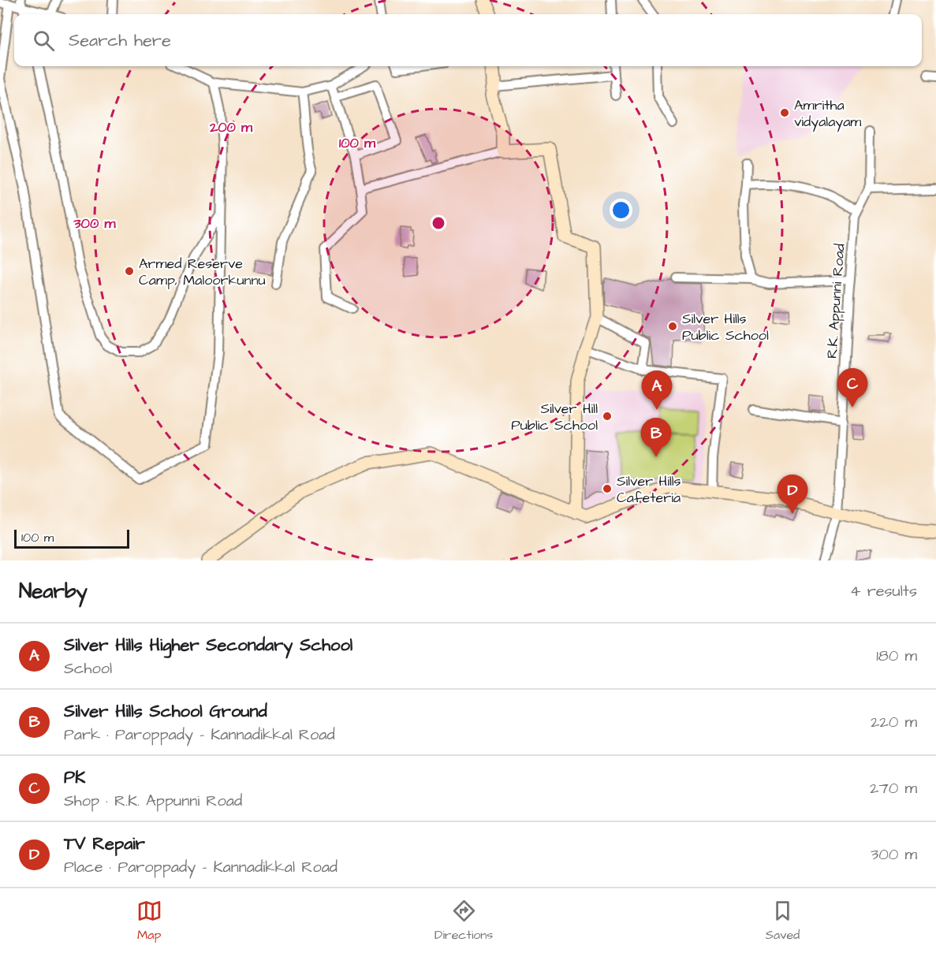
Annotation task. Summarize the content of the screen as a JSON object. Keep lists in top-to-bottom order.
{
  "streets": {
    "street": ["R.K. Appunni Road"]
  },
  "places": [
    "Amritha vidyalayam",
    "Armed Reserve Camp, Maloorkunnu",
    "Silver Hills Public School",
    "Silver Hill Public School",
    "Silver Hills Cafeteria"
  ],
  "scale_bar": "100 m",
  "page": {
    "search": "Search here",
    "pins": [
      "C",
      "A",
      "B",
      "D"
    ],
    "scale": "100 m",
    "heading": ["Nearby", "4 results"],
    "list": [
      {
        "mark": "A",
        "name": "Silver Hills Higher Secondary School",
        "note": "School",
        "value": "180 m"
      },
      {
        "mark": "B",
        "name": "Silver Hills School Ground",
        "note": "Park · Paroppady - Kannadikkal Road",
        "value": "220 m"
      },
      {
        "mark": "C",
        "name": "PK",
        "note": "Shop · R.K. Appunni Road",
        "value": "270 m"
      },
      {
        "mark": "D",
        "name": "TV Repair",
        "note": "Place · Paroppady - Kannadikkal Road",
        "value": "300 m"
      }
    ],
    "nav": ["Map", "Directions", "Saved"]
  },
  "rings": ["200 m", "100 m", "300 m"]
}
